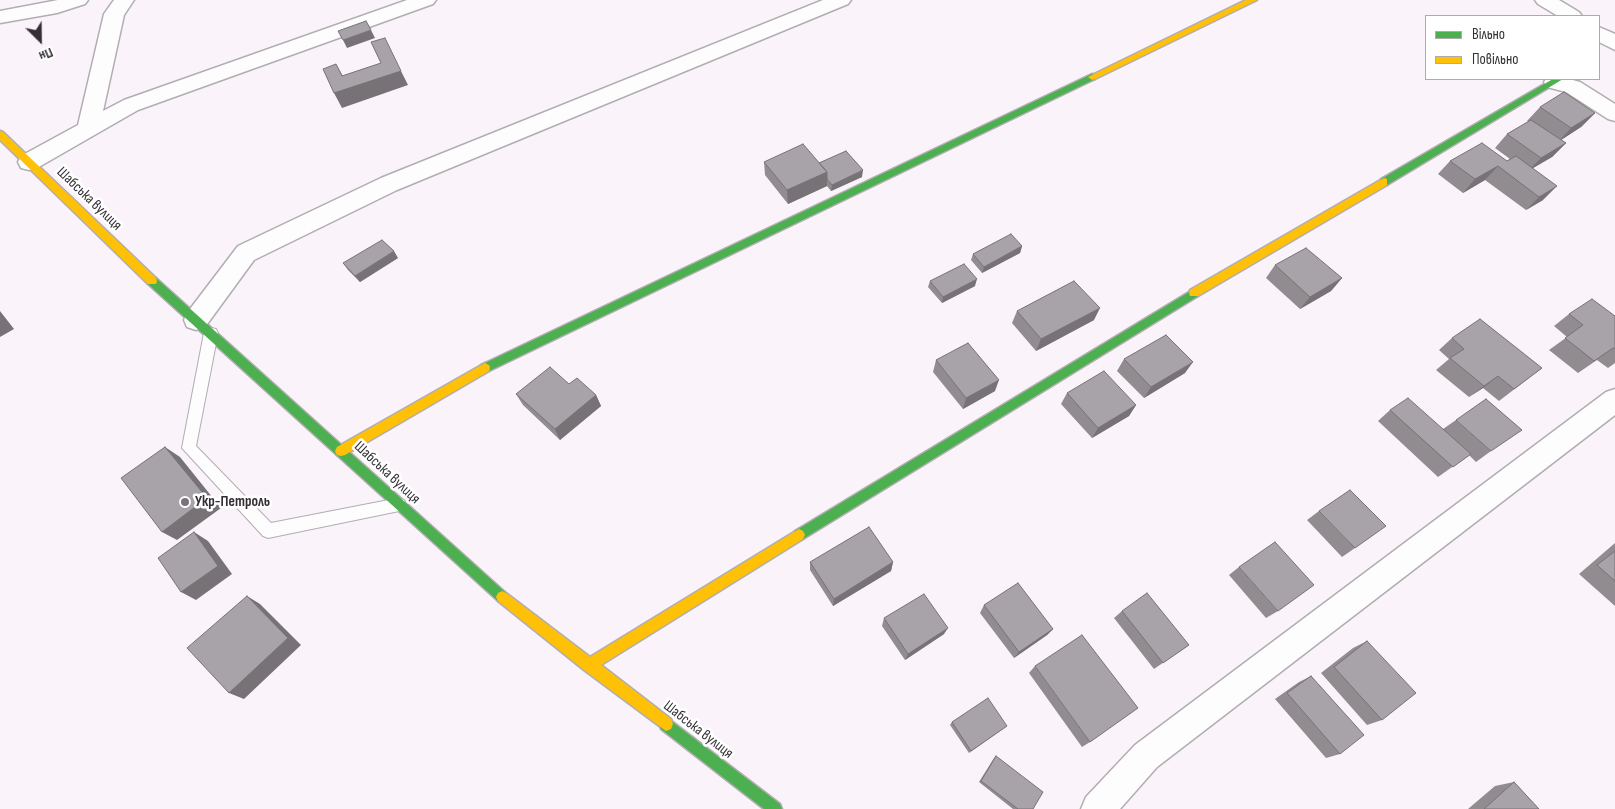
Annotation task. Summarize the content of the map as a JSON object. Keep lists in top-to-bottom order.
{
  "streets": {
    "street": ["Шабська вулиця"]
  },
  "places": ["Укр-Петроль"],
  "legend": ["Вільно", "Повільно"],
  "north": "bottom right"
}
